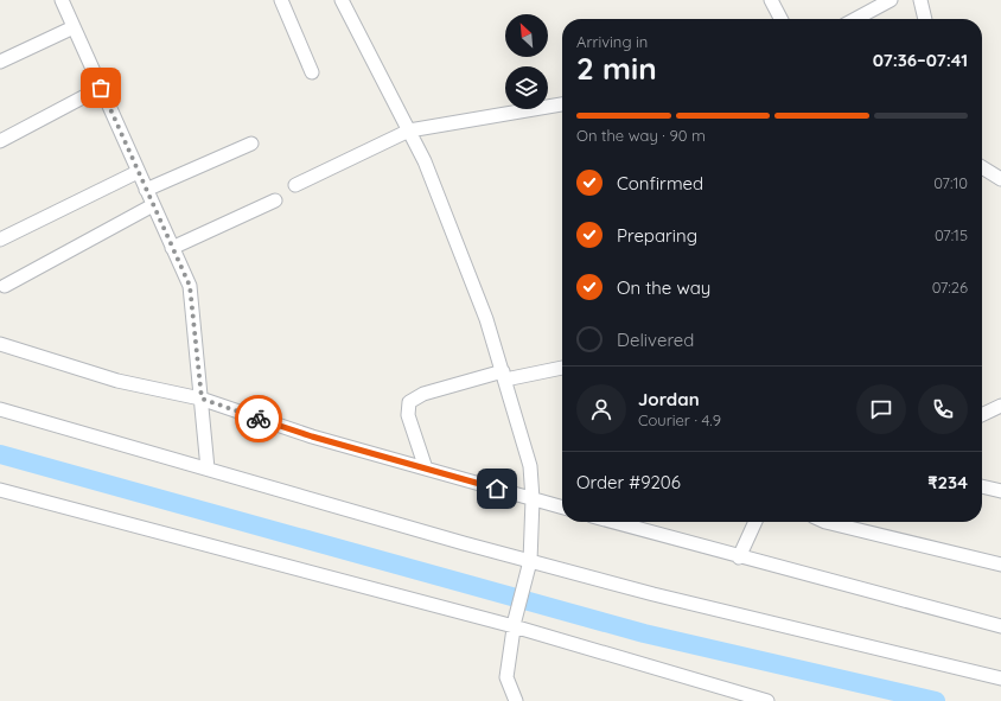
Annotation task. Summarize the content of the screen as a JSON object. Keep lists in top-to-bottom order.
{
  "north": "top left",
  "page": {
    "heading": ["2 min", "Arriving in", "07:36–07:41"],
    "panel": [
      "Jordan",
      "Courier · 4.9",
      "Order #9206",
      "₹234"
    ],
    "bar": "On the way · 90 m",
    "list": [
      ["Confirmed", "07:10"],
      ["Preparing", "07:15"],
      ["On the way", "07:26"],
      "Delivered"
    ]
  }
}
